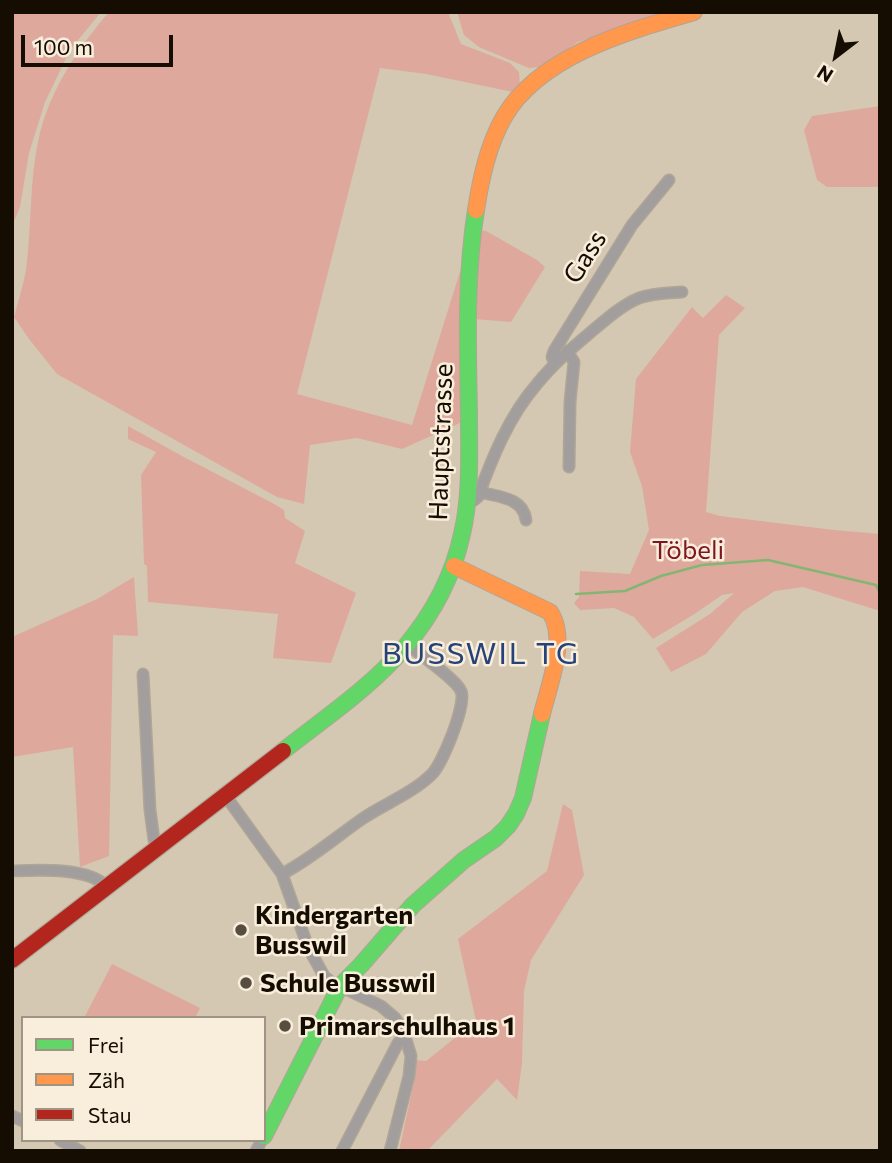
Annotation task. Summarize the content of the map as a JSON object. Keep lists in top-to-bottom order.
{
  "streets": {
    "street": ["Gass", "Hauptstrasse"]
  },
  "districts": ["BUSSWIL TG"],
  "parks": ["Töbeli"],
  "places": ["Kindergarten Busswil", "Schule Busswil", "Primarschulhaus 1"],
  "legend": ["Frei", "Zäh", "Stau"],
  "scale_bar": "100 m",
  "north": "bottom left"
}
